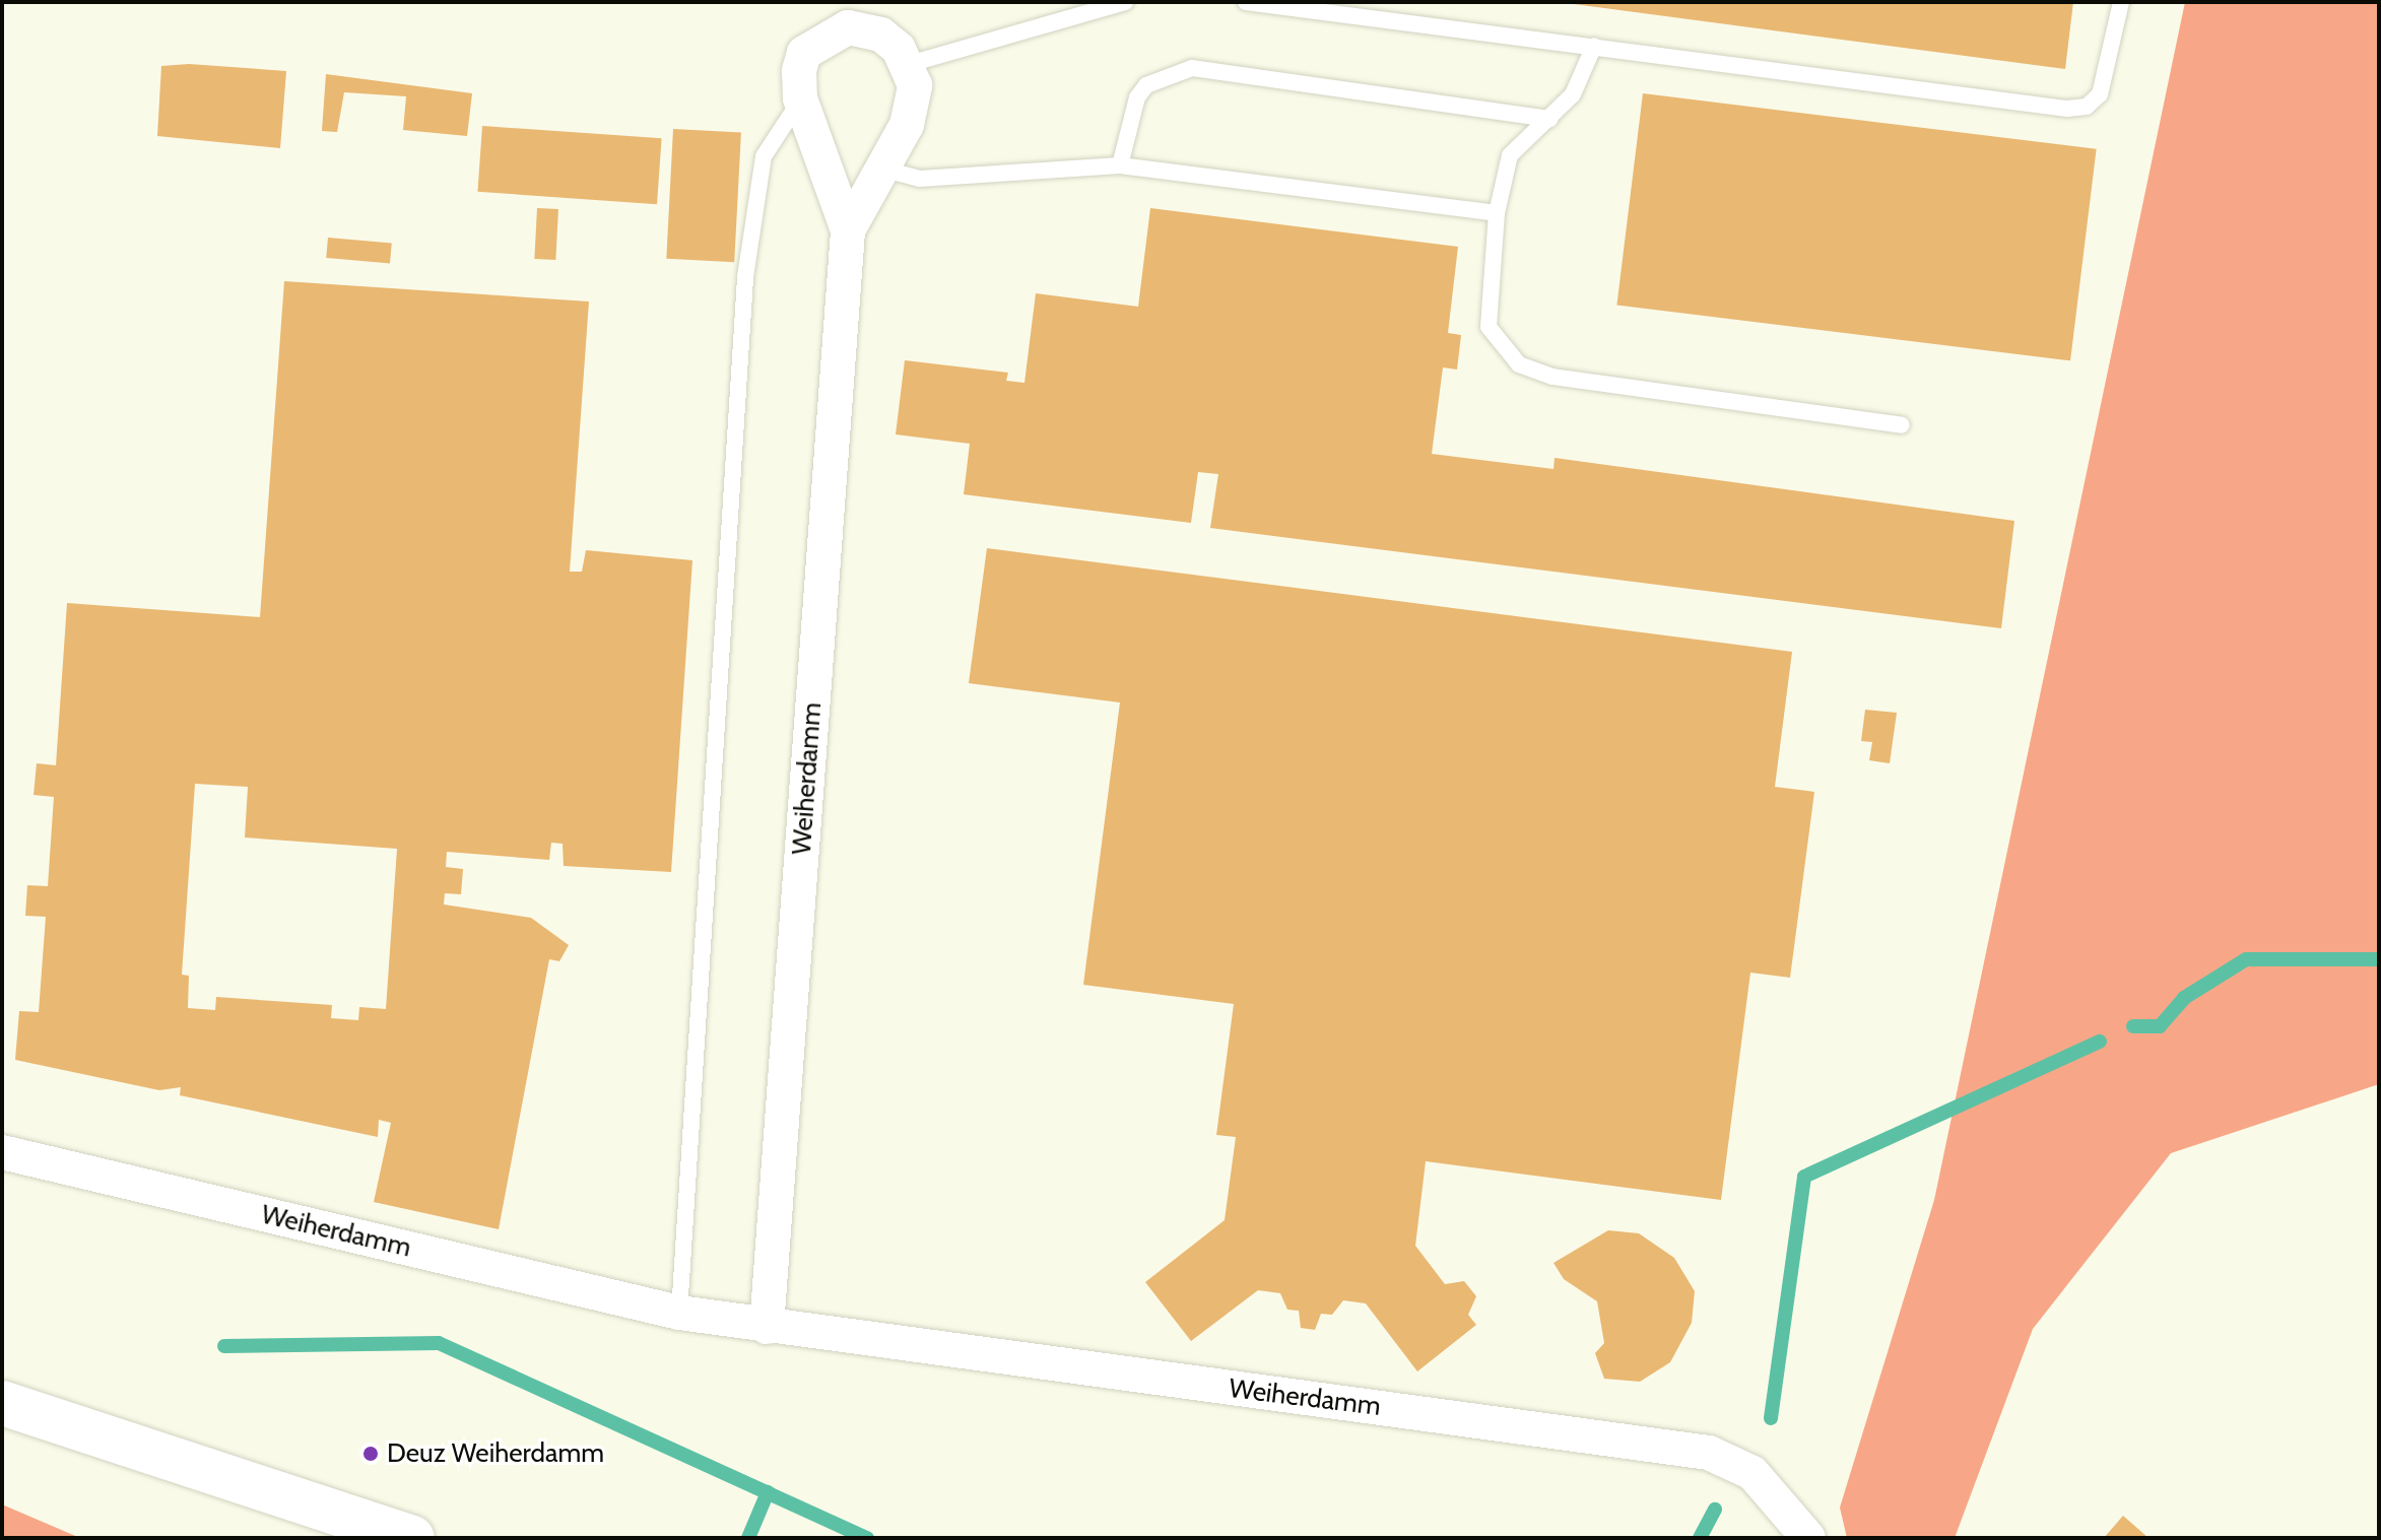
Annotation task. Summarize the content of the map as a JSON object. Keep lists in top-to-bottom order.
{
  "streets": {
    "street": ["Weiherdamm"]
  },
  "places": ["Deuz Weiherdamm"]
}
